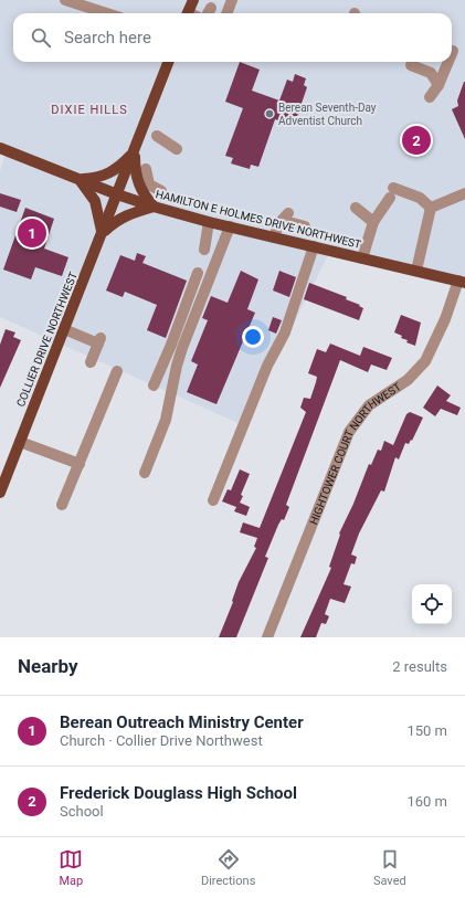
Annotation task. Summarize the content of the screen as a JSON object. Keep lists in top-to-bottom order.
{
  "streets": {
    "main road": ["HAMILTON E HOLMES DRIVE NORTHWEST", "COLLIER DRIVE NORTHWEST"],
    "street": ["HIGHTOWER COURT NORTHWEST"]
  },
  "crossings": [
    ["HAMILTON E HOLMES DRIVE NORTHWEST", "COLLIER DRIVE NORTHWEST"],
    ["HAMILTON E HOLMES DRIVE NORTHWEST", "HIGHTOWER COURT NORTHWEST"]
  ],
  "districts": ["DIXIE HILLS"],
  "places": ["Berean Seventh-Day Adventist Church"],
  "page": {
    "search": "Search here",
    "pins": ["2", "1"],
    "heading": ["Nearby", "2 results"],
    "list": [
      {
        "mark": "1",
        "name": "Berean Outreach Ministry Center",
        "note": "Church · Collier Drive Northwest",
        "value": "150 m"
      },
      {
        "mark": "2",
        "name": "Frederick Douglass High School",
        "note": "School",
        "value": "160 m"
      }
    ],
    "nav": ["Map", "Directions", "Saved"]
  }
}
